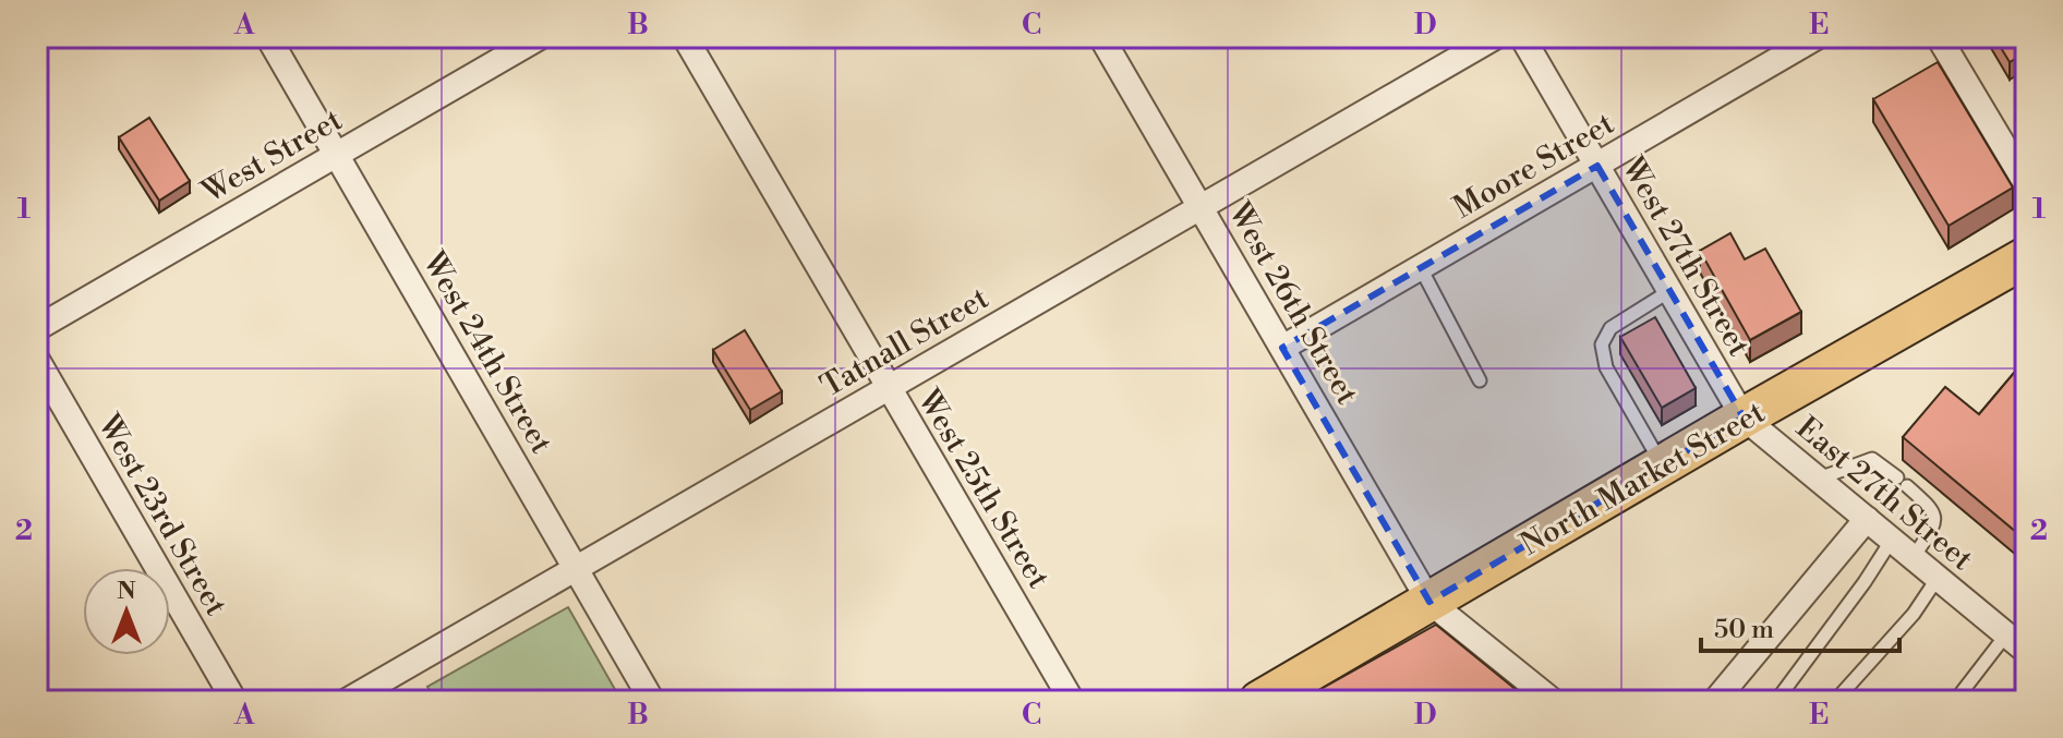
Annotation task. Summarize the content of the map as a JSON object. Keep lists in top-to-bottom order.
{
  "streets": {
    "main road": ["North Market Street"],
    "street": [
      "West Street",
      "Moore Street",
      "West 27th Street",
      "West 26th Street",
      "Tatnall Street",
      "West 24th Street",
      "West 25th Street",
      "East 27th Street",
      "West 23rd Street"
    ]
  },
  "crossings": [
    ["West Street", "West 24th Street"],
    ["Moore Street", "West 27th Street"],
    ["Moore Street", "West 26th Street"],
    ["West 27th Street", "North Market Street"],
    ["West 27th Street", "East 27th Street"],
    ["West 26th Street", "Tatnall Street"],
    ["West 26th Street", "North Market Street"],
    ["Tatnall Street", "West 24th Street"],
    ["Tatnall Street", "West 25th Street"],
    ["North Market Street", "East 27th Street"]
  ],
  "scale_bar": "50 m",
  "north": "top",
  "grid": {
    "columns": [
      "A",
      "B",
      "C",
      "D",
      "E"
    ],
    "rows": ["1", "2"]
  }
}
